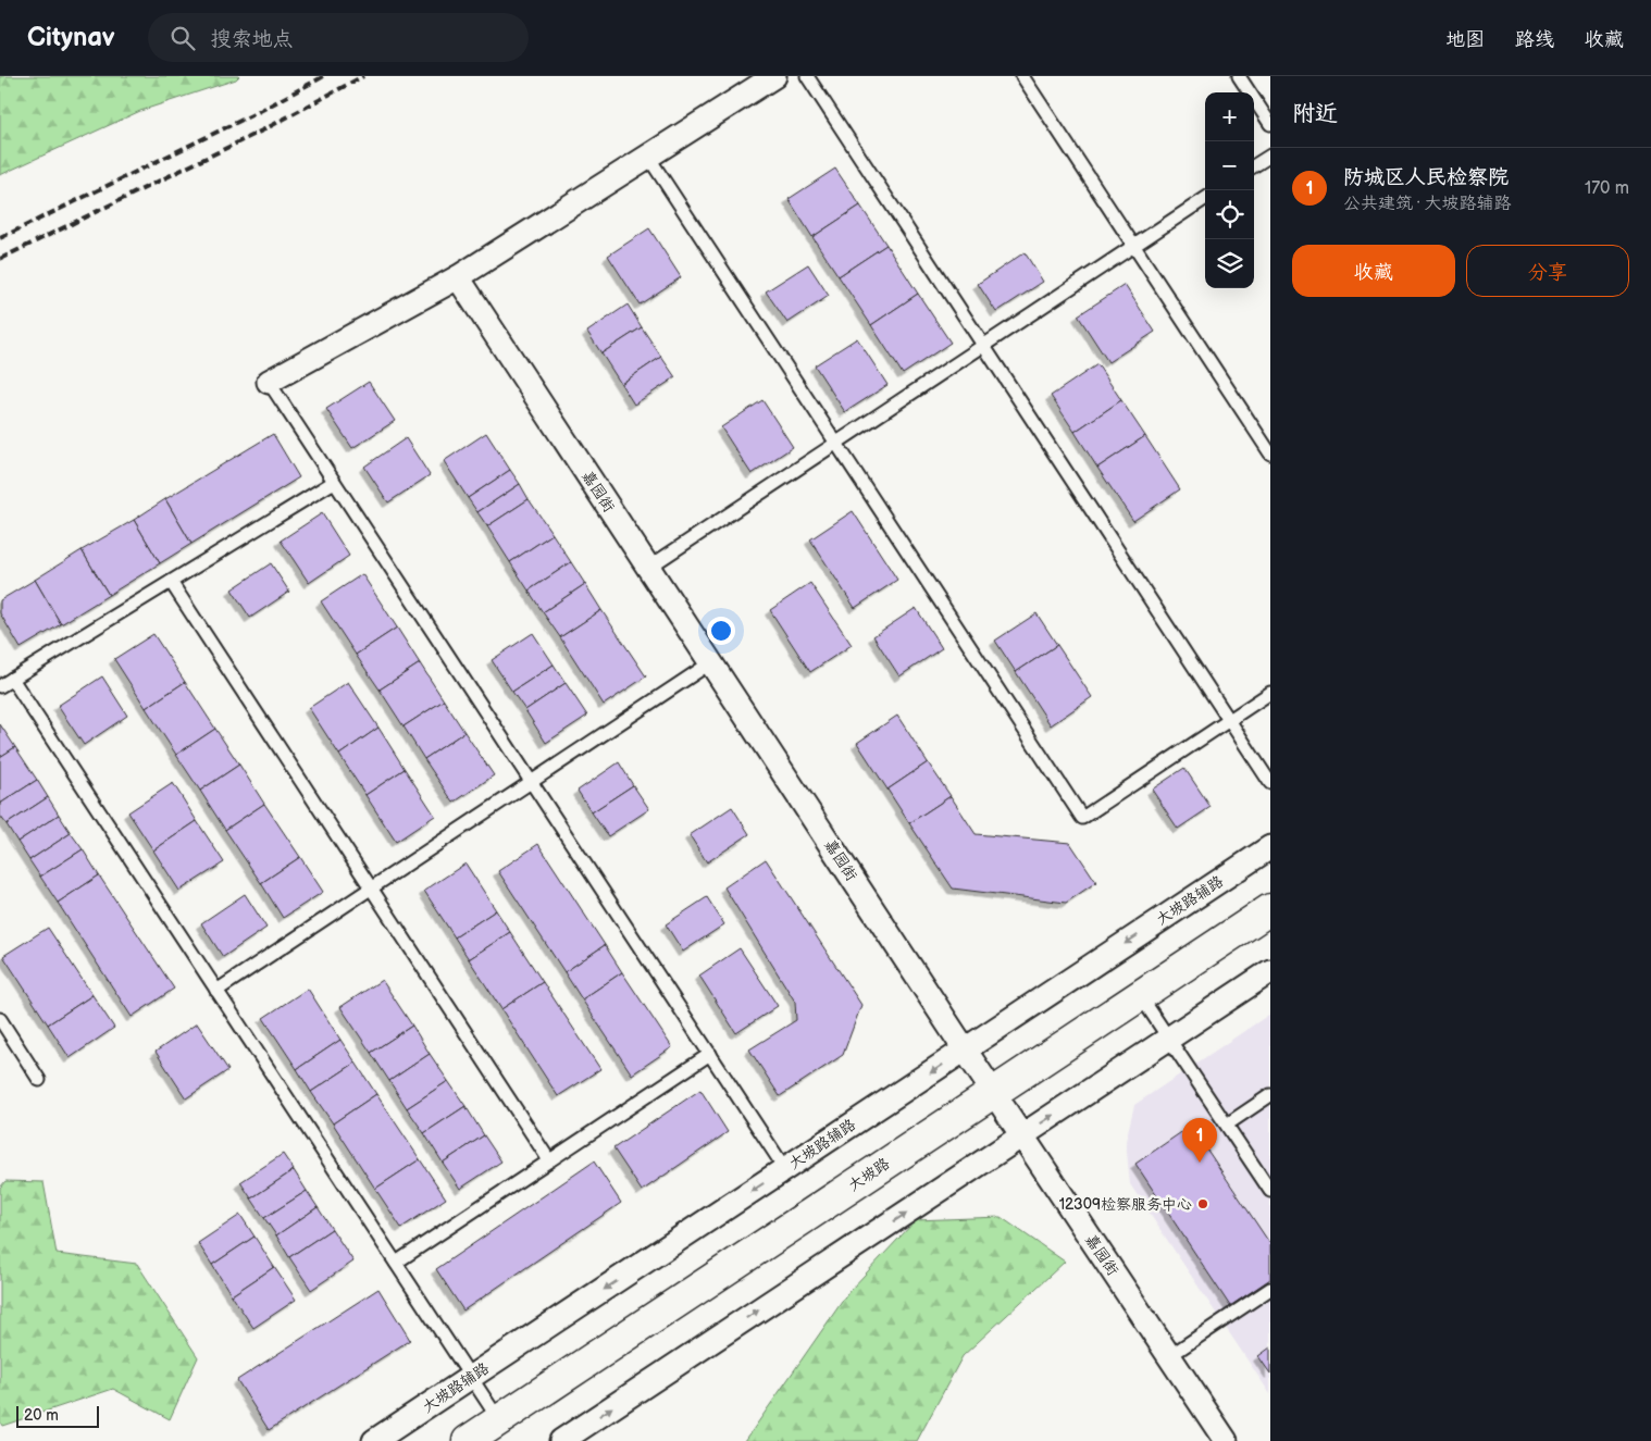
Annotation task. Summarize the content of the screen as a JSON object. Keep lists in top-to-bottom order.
{
  "streets": {
    "main road": ["大坡路"],
    "street": ["嘉园街", "大坡路辅路"]
  },
  "crossings": [
    ["嘉园街", "大坡路辅路"],
    ["嘉园街", "大坡路"]
  ],
  "places": ["12309检察服务中心"],
  "scale_bar": "20 m",
  "page": {
    "header": "Citynav",
    "search": "搜索地点",
    "nav": ["地图", "路线", "收藏"],
    "heading": "附近",
    "map_buttons": ["+", "−"],
    "list": [
      {
        "mark": "1",
        "name": "防城区人民检察院",
        "note": "公共建筑 · 大坡路辅路",
        "value": "170 m"
      }
    ],
    "buttons": ["收藏", "分享"],
    "pins": "1",
    "scale": "20 m"
  }
}
